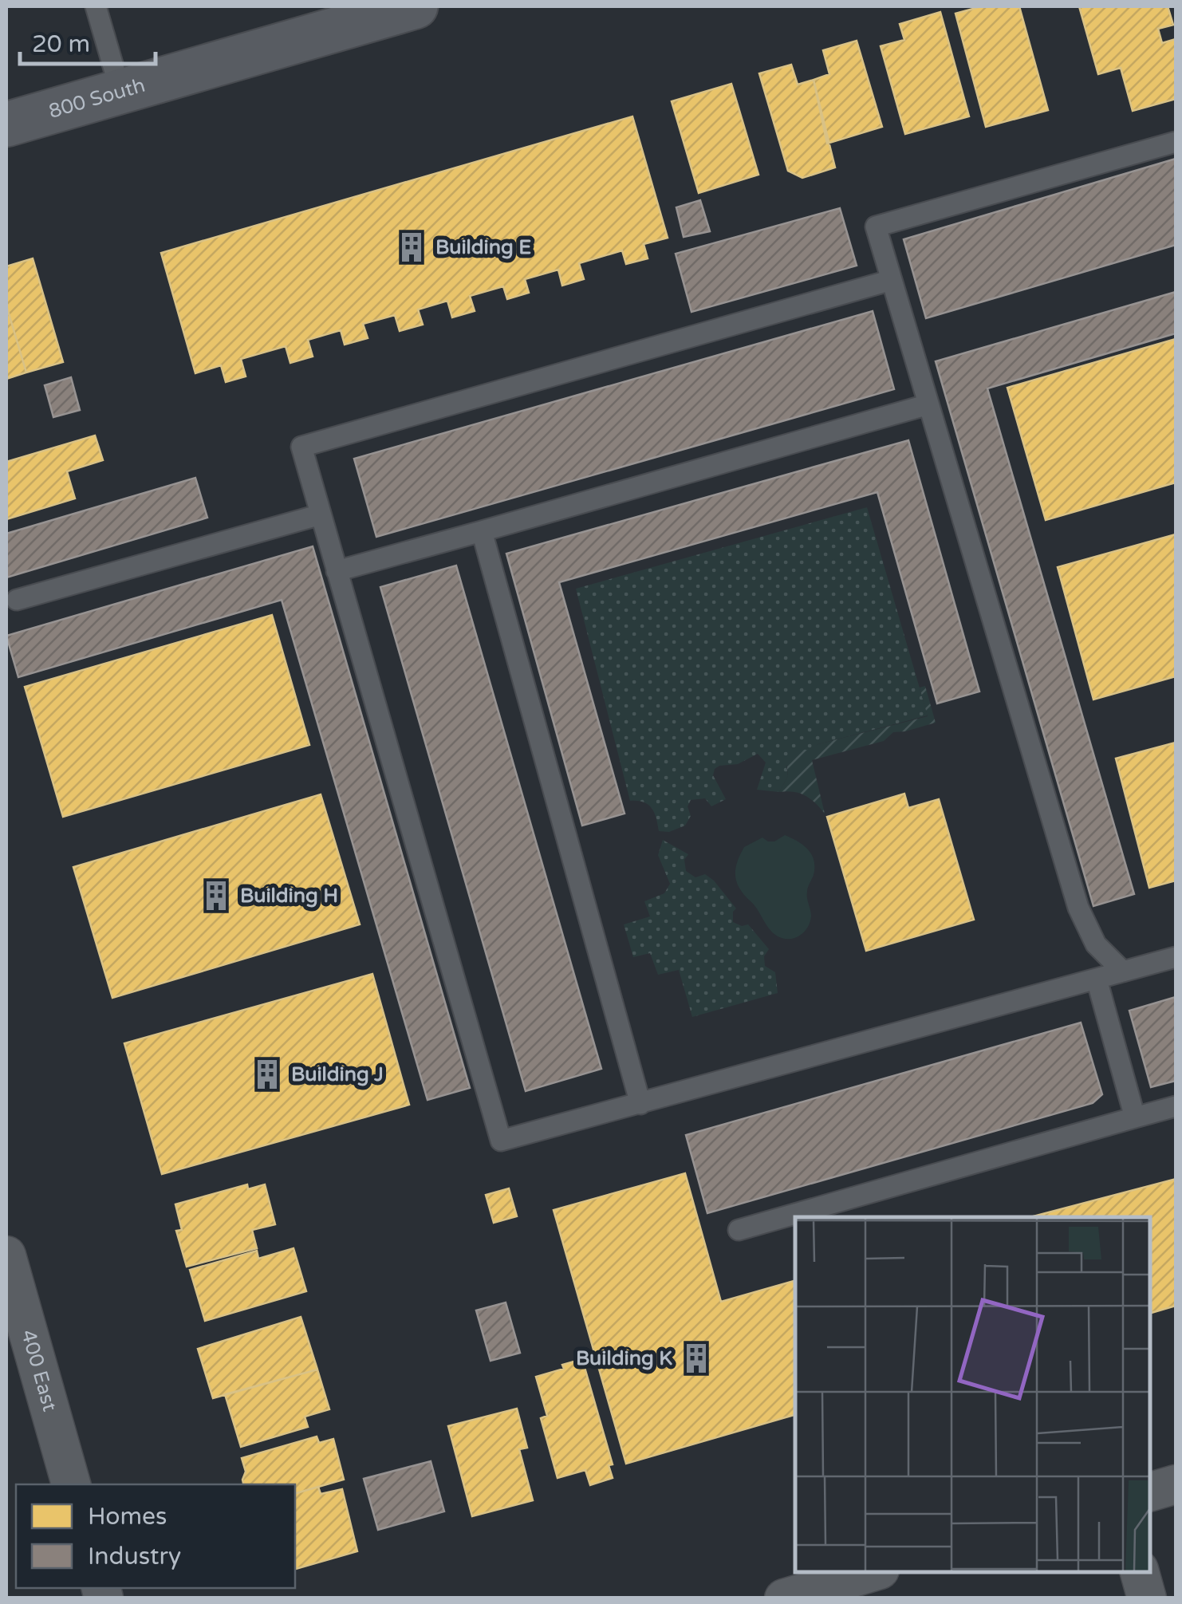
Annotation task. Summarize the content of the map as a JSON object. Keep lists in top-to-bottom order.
{
  "streets": {
    "main road": ["800 South"],
    "street": ["400 East"]
  },
  "places": {
    "building": [
      "Building E",
      "Building H",
      "Building J",
      "Building K"
    ]
  },
  "legend": ["Homes", "Industry"],
  "scale_bar": "20 m"
}
